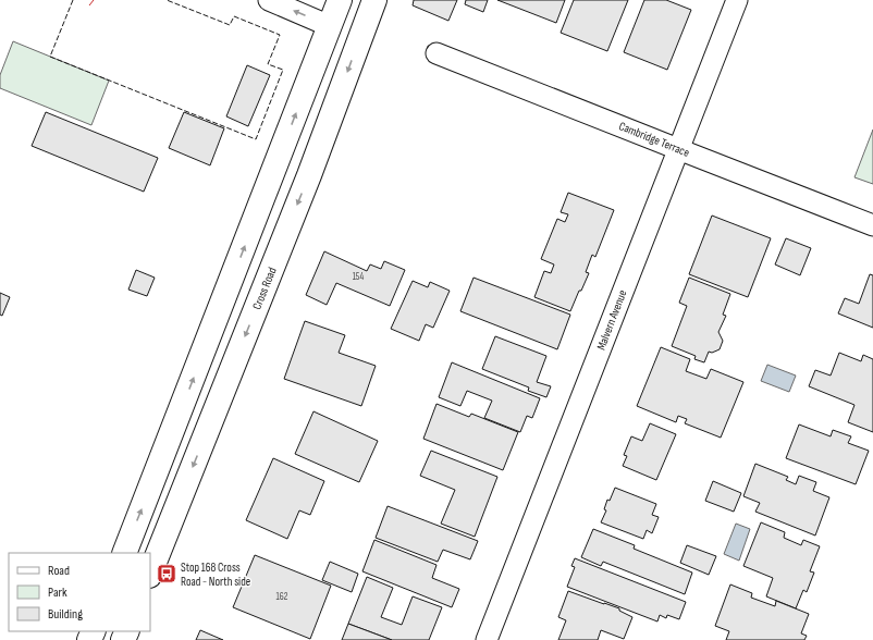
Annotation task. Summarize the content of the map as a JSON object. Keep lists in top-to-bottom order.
{
  "streets": {
    "highway": ["Cross Road"],
    "street": ["Cambridge Terrace", "Malvern Avenue"]
  },
  "crossings": [
    ["Cambridge Terrace", "Malvern Avenue"]
  ],
  "places": {
    "bus stop": ["Stop 168 Cross Road - North side"]
  },
  "house_numbers": ["154", "162"],
  "legend": ["Road", "Park", "Building"]
}
